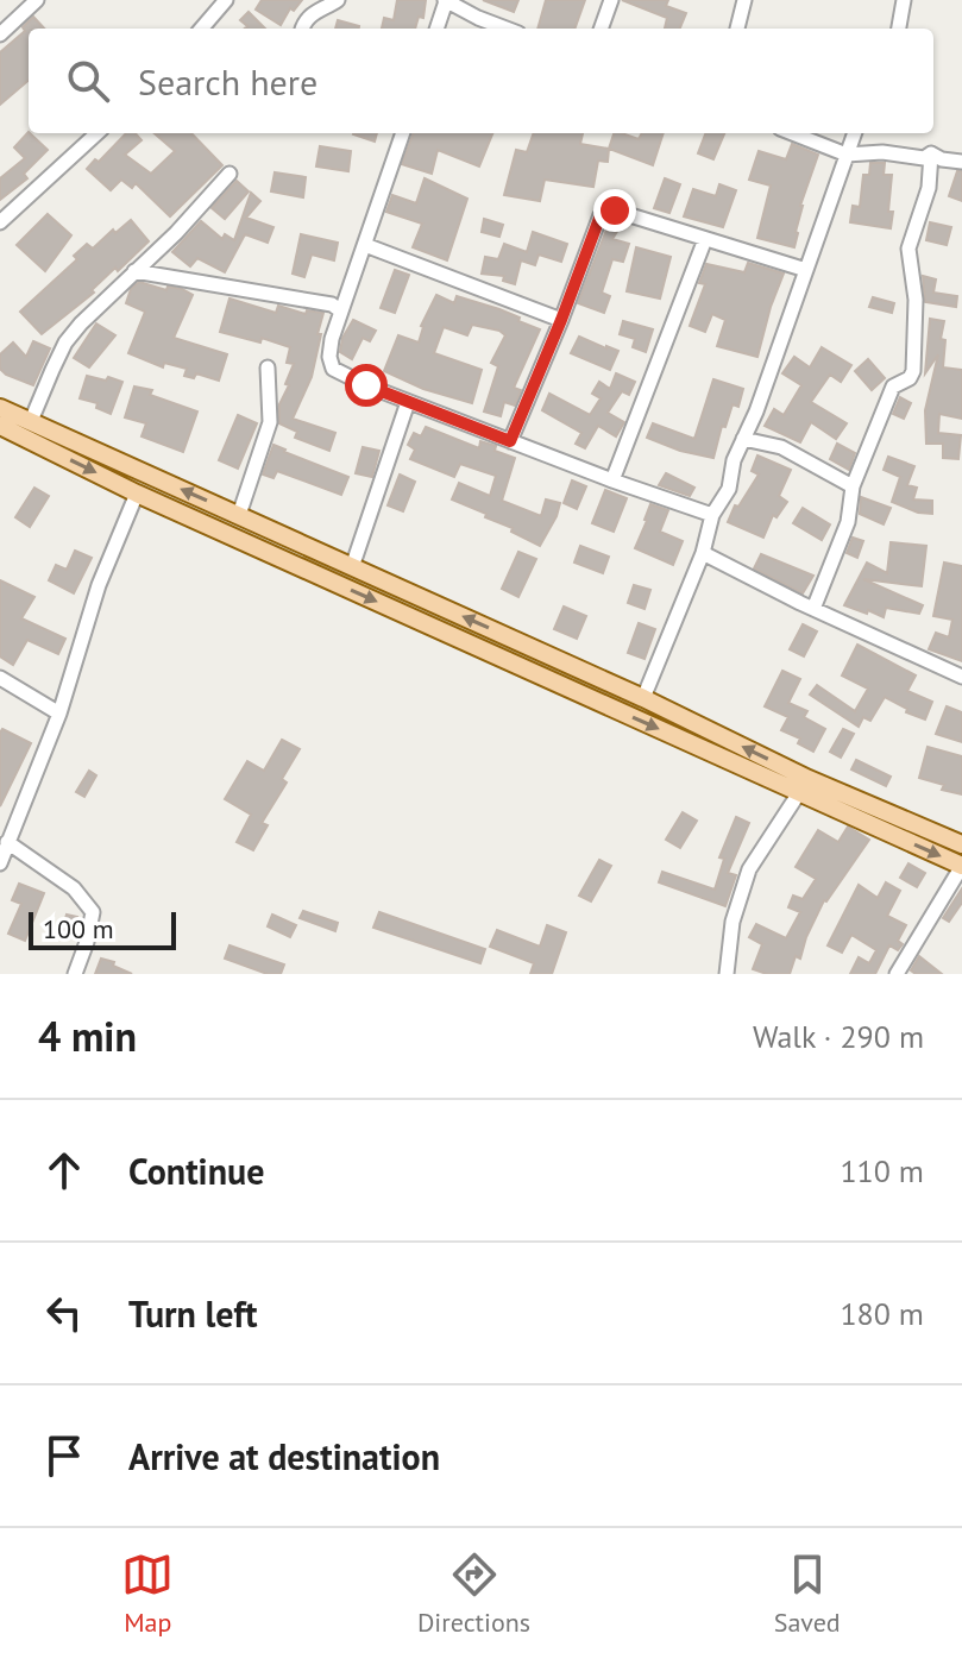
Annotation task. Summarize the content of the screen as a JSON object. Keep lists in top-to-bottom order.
{
  "scale_bar": "100 m",
  "page": {
    "search": "Search here",
    "scale": "100 m",
    "heading": ["4 min", "Walk · 290 m"],
    "list": [
      ["Continue", "110 m"],
      ["Turn left", "180 m"],
      "Arrive at destination"
    ],
    "nav": ["Map", "Directions", "Saved"]
  }
}
